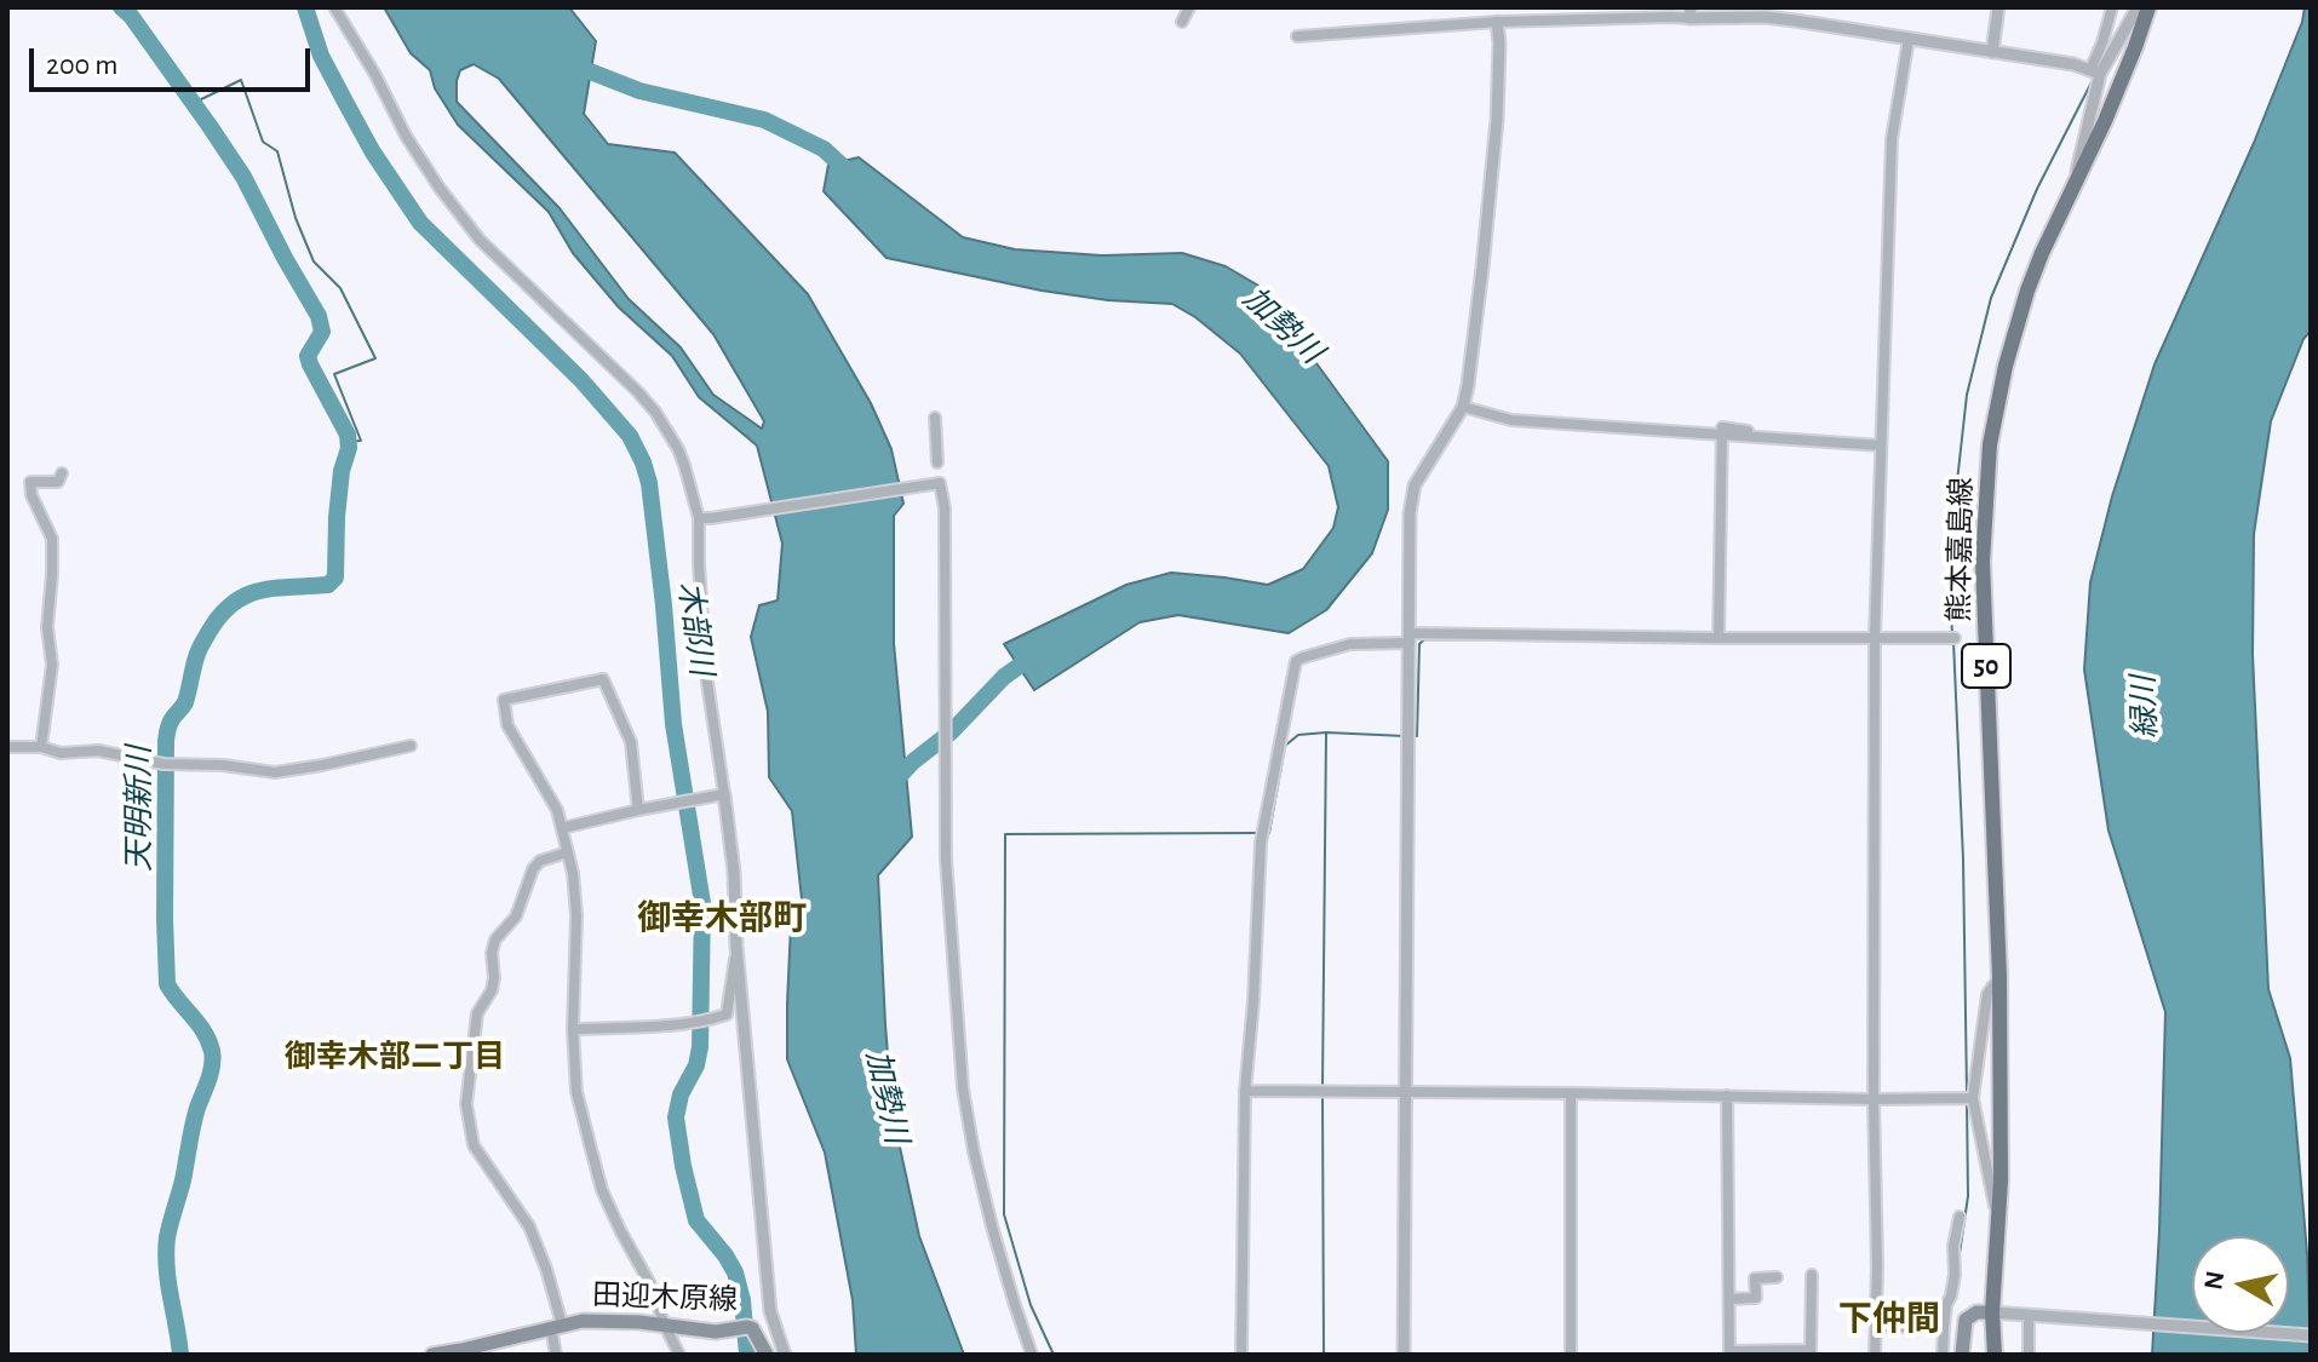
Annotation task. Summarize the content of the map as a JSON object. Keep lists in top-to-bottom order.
{
  "streets": {
    "main road": ["熊本嘉島線", "50", "田迎木原線"]
  },
  "districts": ["御幸木部町", "御幸木部二丁目", "下仲間"],
  "water": [
    "加勢川",
    "木部川",
    "緑川",
    "天明新川"
  ],
  "scale_bar": "200 m",
  "north": "left"
}
